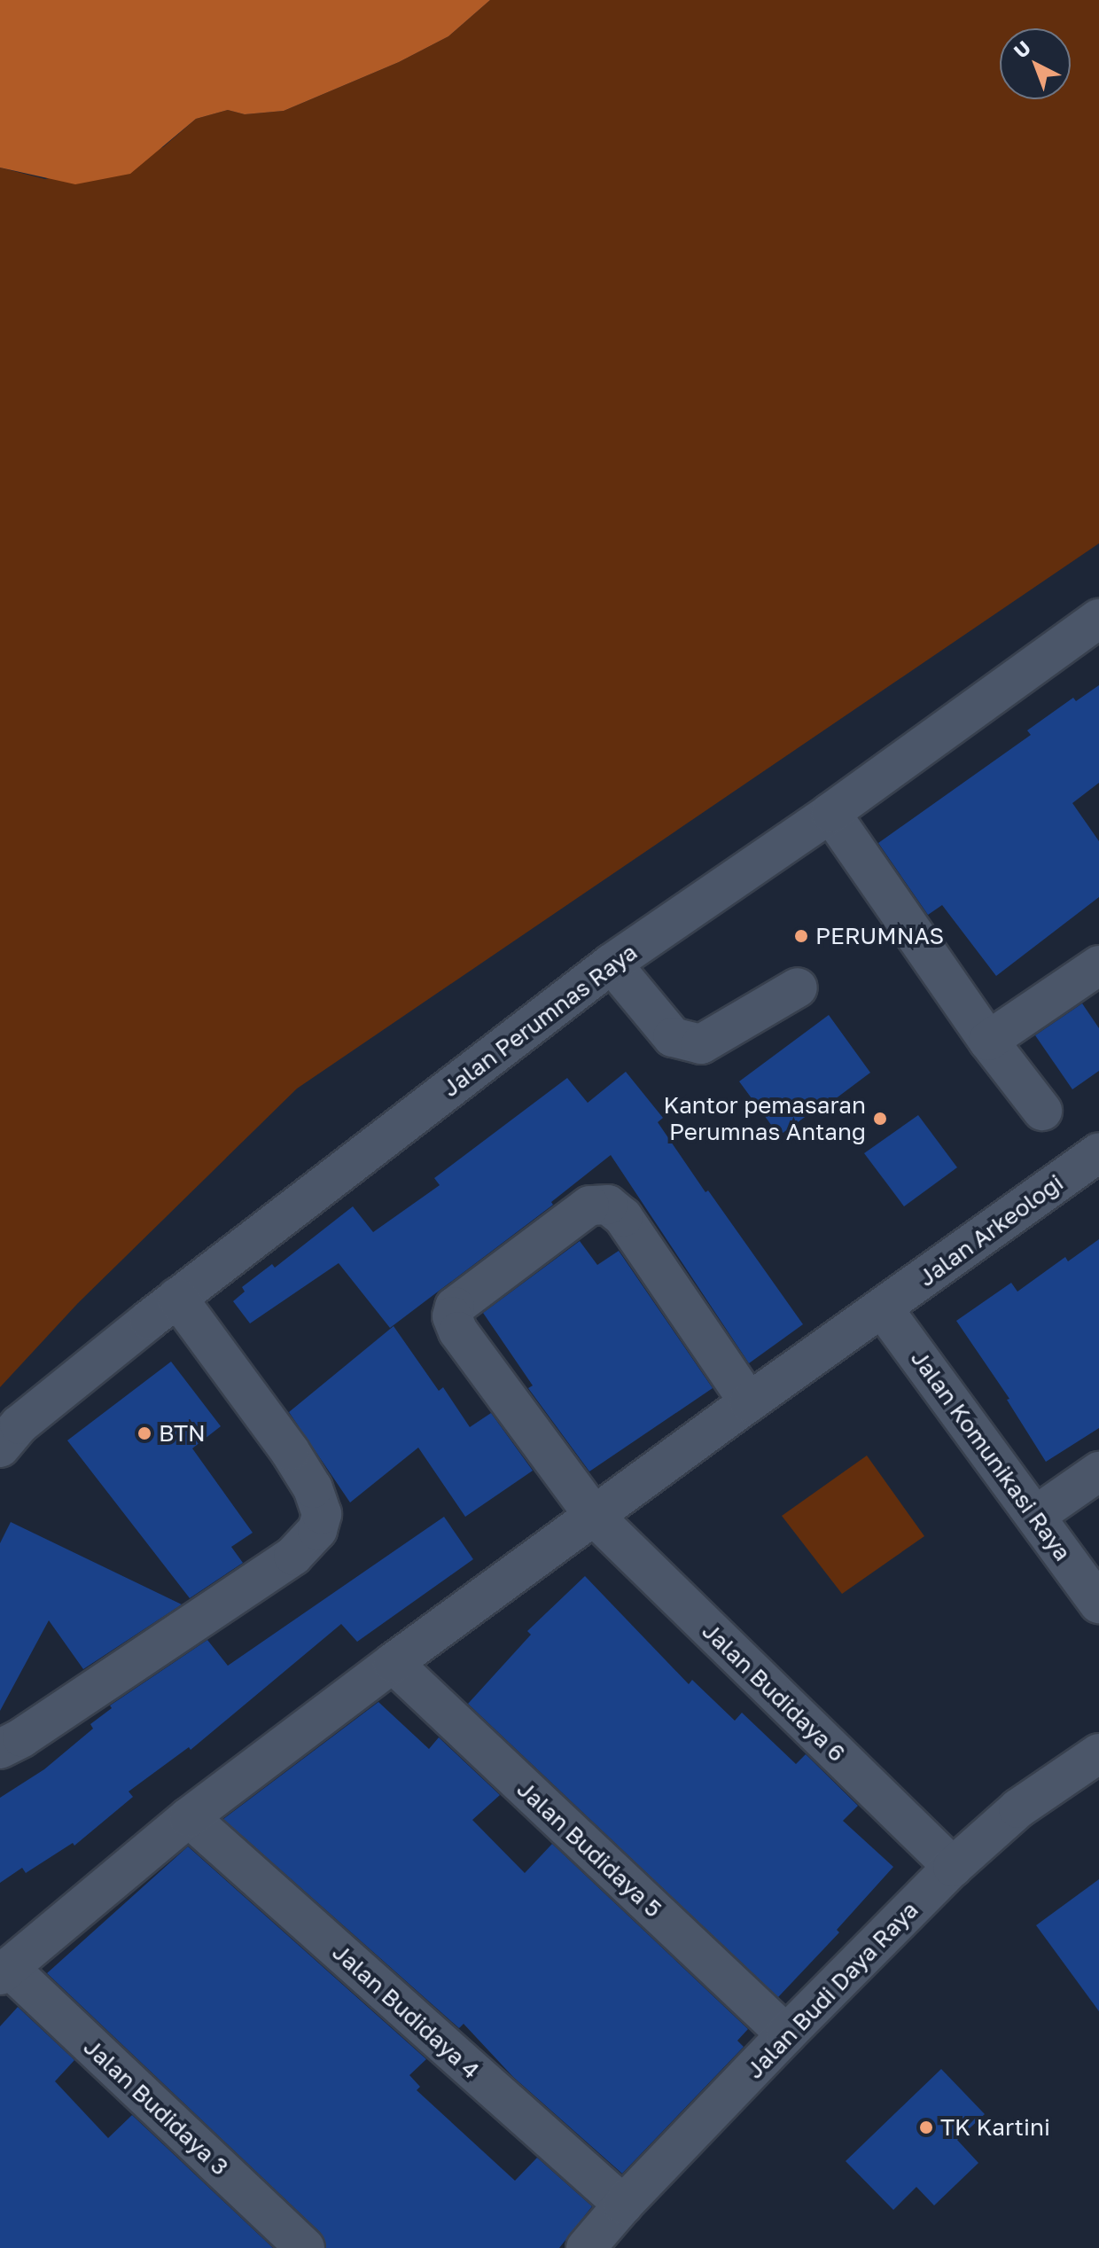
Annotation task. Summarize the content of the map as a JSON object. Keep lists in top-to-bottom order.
{
  "streets": {
    "street": [
      "Jalan Perumnas Raya",
      "Jalan Arkeologi",
      "Jalan Komunikasi Raya",
      "Jalan Budidaya 6",
      "Jalan Budidaya 5",
      "Jalan Budi Daya Raya",
      "Jalan Budidaya 4",
      "Jalan Budidaya 3"
    ]
  },
  "crossings": [
    ["Jalan Arkeologi", "Jalan Komunikasi Raya"],
    ["Jalan Arkeologi", "Jalan Budidaya 6"],
    ["Jalan Arkeologi", "Jalan Budidaya 5"],
    ["Jalan Arkeologi", "Jalan Budidaya 4"],
    ["Jalan Arkeologi", "Jalan Budidaya 3"],
    ["Jalan Budidaya 6", "Jalan Budi Daya Raya"],
    ["Jalan Budidaya 5", "Jalan Budi Daya Raya"],
    ["Jalan Budi Daya Raya", "Jalan Budidaya 4"]
  ],
  "places": [
    "PERUMNAS",
    "Kantor pemasaran Perumnas Antang",
    "BTN",
    "TK Kartini"
  ],
  "north": "top left"
}
